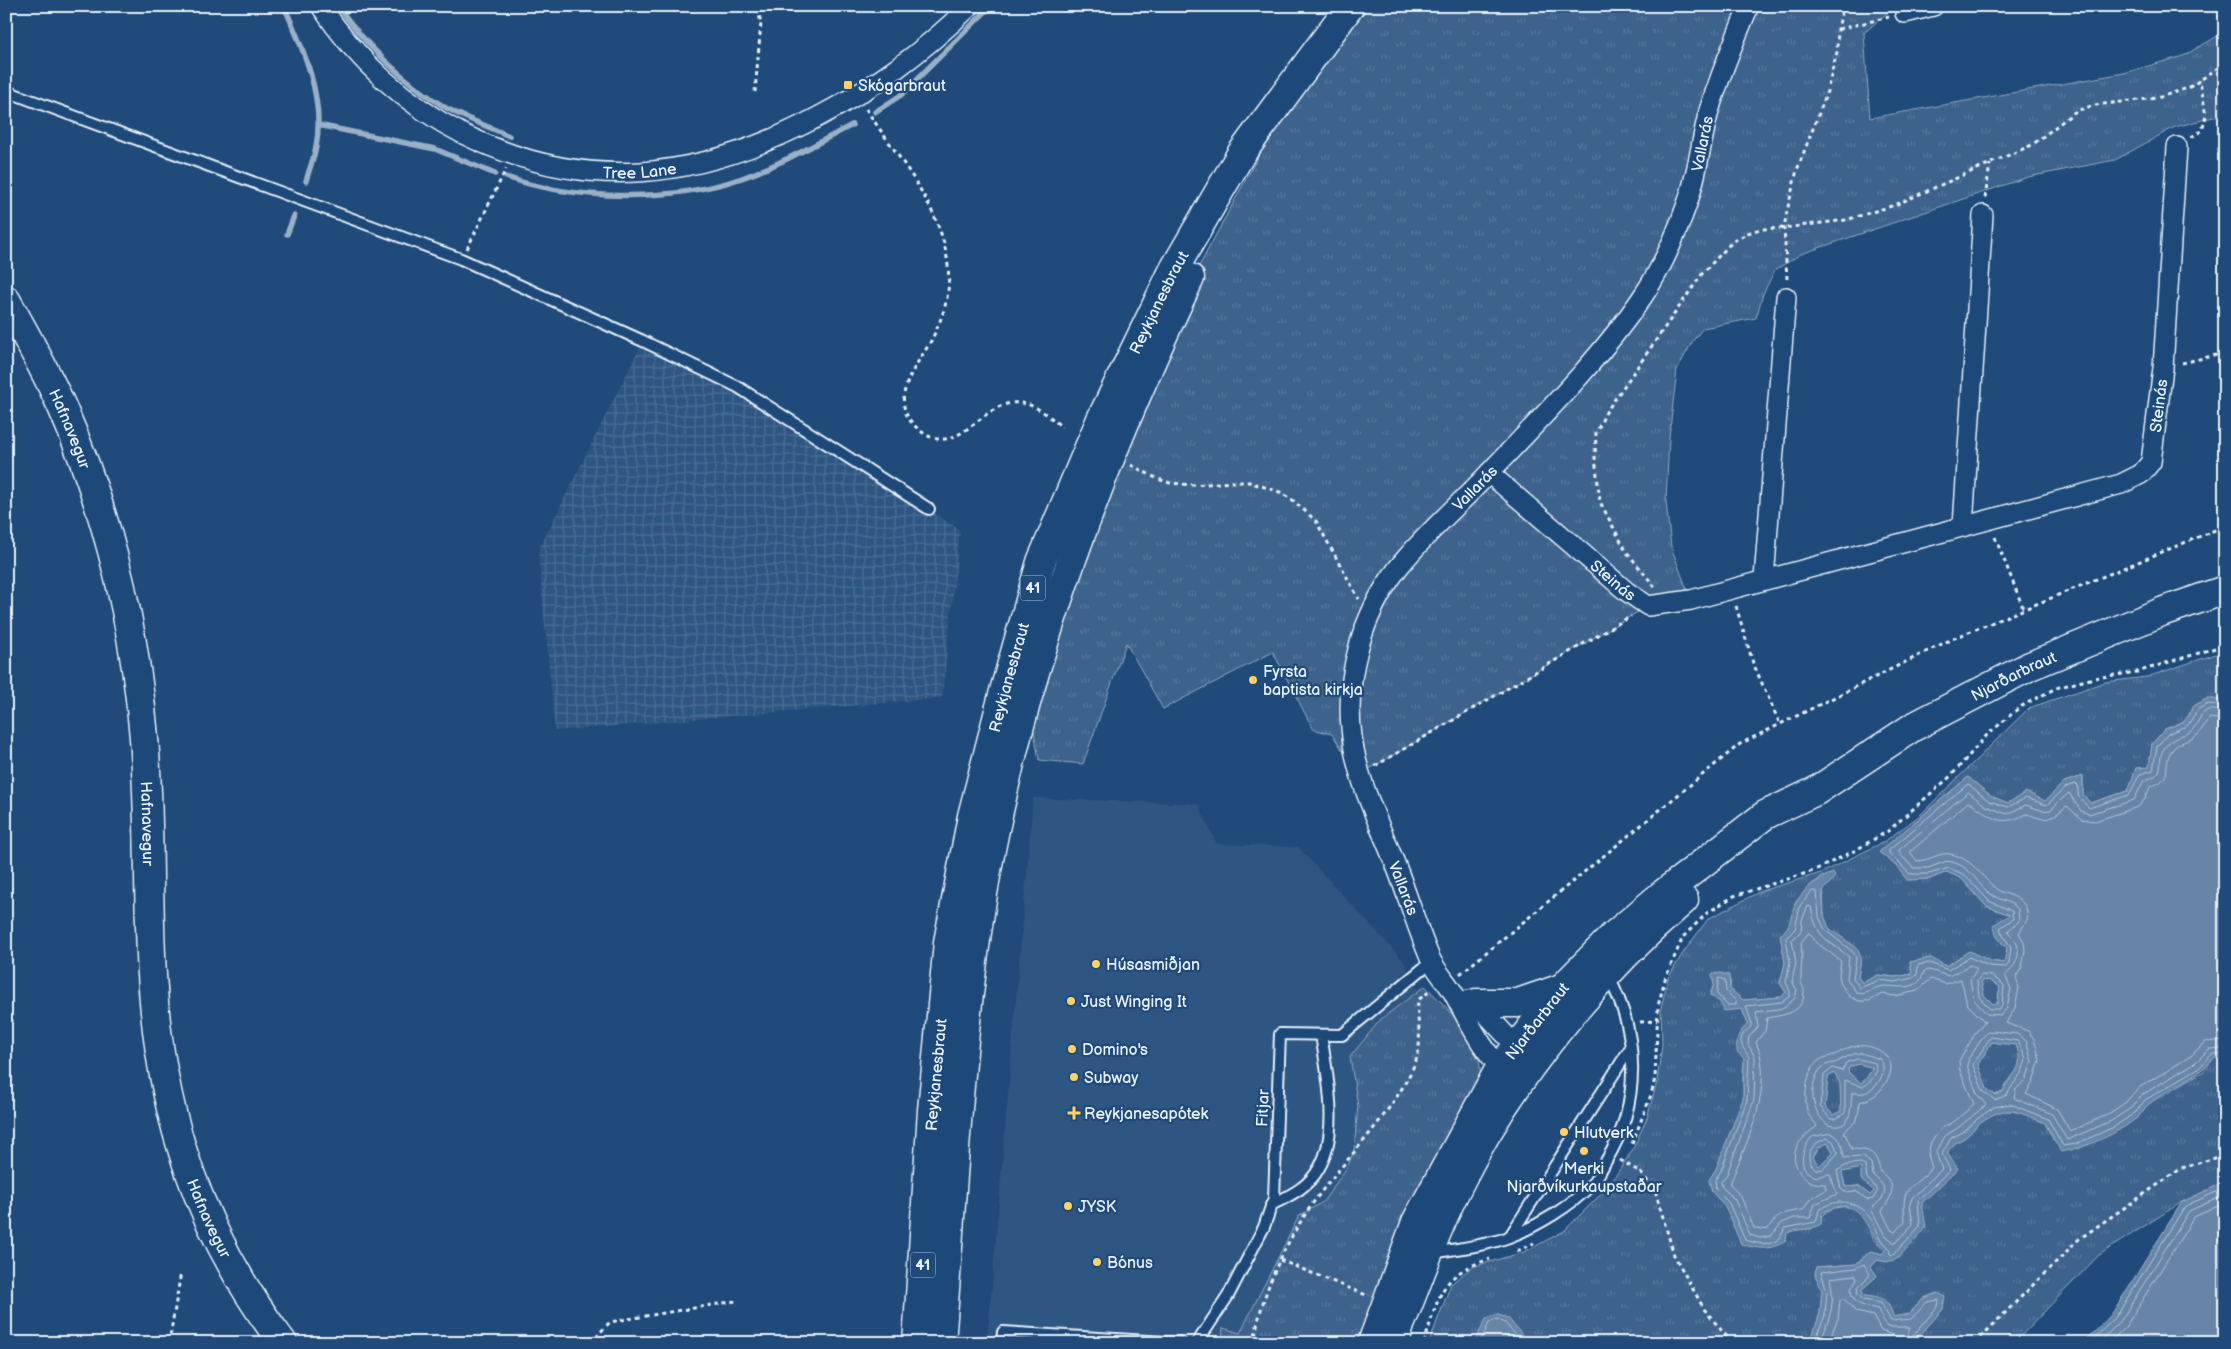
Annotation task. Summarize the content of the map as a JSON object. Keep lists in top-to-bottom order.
{
  "streets": {
    "main road": [
      "Reykjanesbraut",
      "Hafnavegur",
      "41",
      "Njarðarbraut"
    ],
    "street": ["Vallarás", "Tree Lane", "Steinás"],
    "lane": ["Fitjar"]
  },
  "crossings": [
    ["Vallarás", "Steinás"],
    ["Vallarás", "Njarðarbraut"],
    ["Vallarás", "Fitjar"]
  ],
  "places": {
    "transit": ["Skógarbraut"],
    "other": [
      "Fyrsta baptista kirkja",
      "Húsasmiðjan",
      "Just Winging It",
      "Domino's",
      "Subway",
      "Hlutverk",
      "Merki Njarðvíkurkaupstaðar",
      "JYSK",
      "Bónus"
    ],
    "health": ["Reykjanesapótek"]
  }
}
